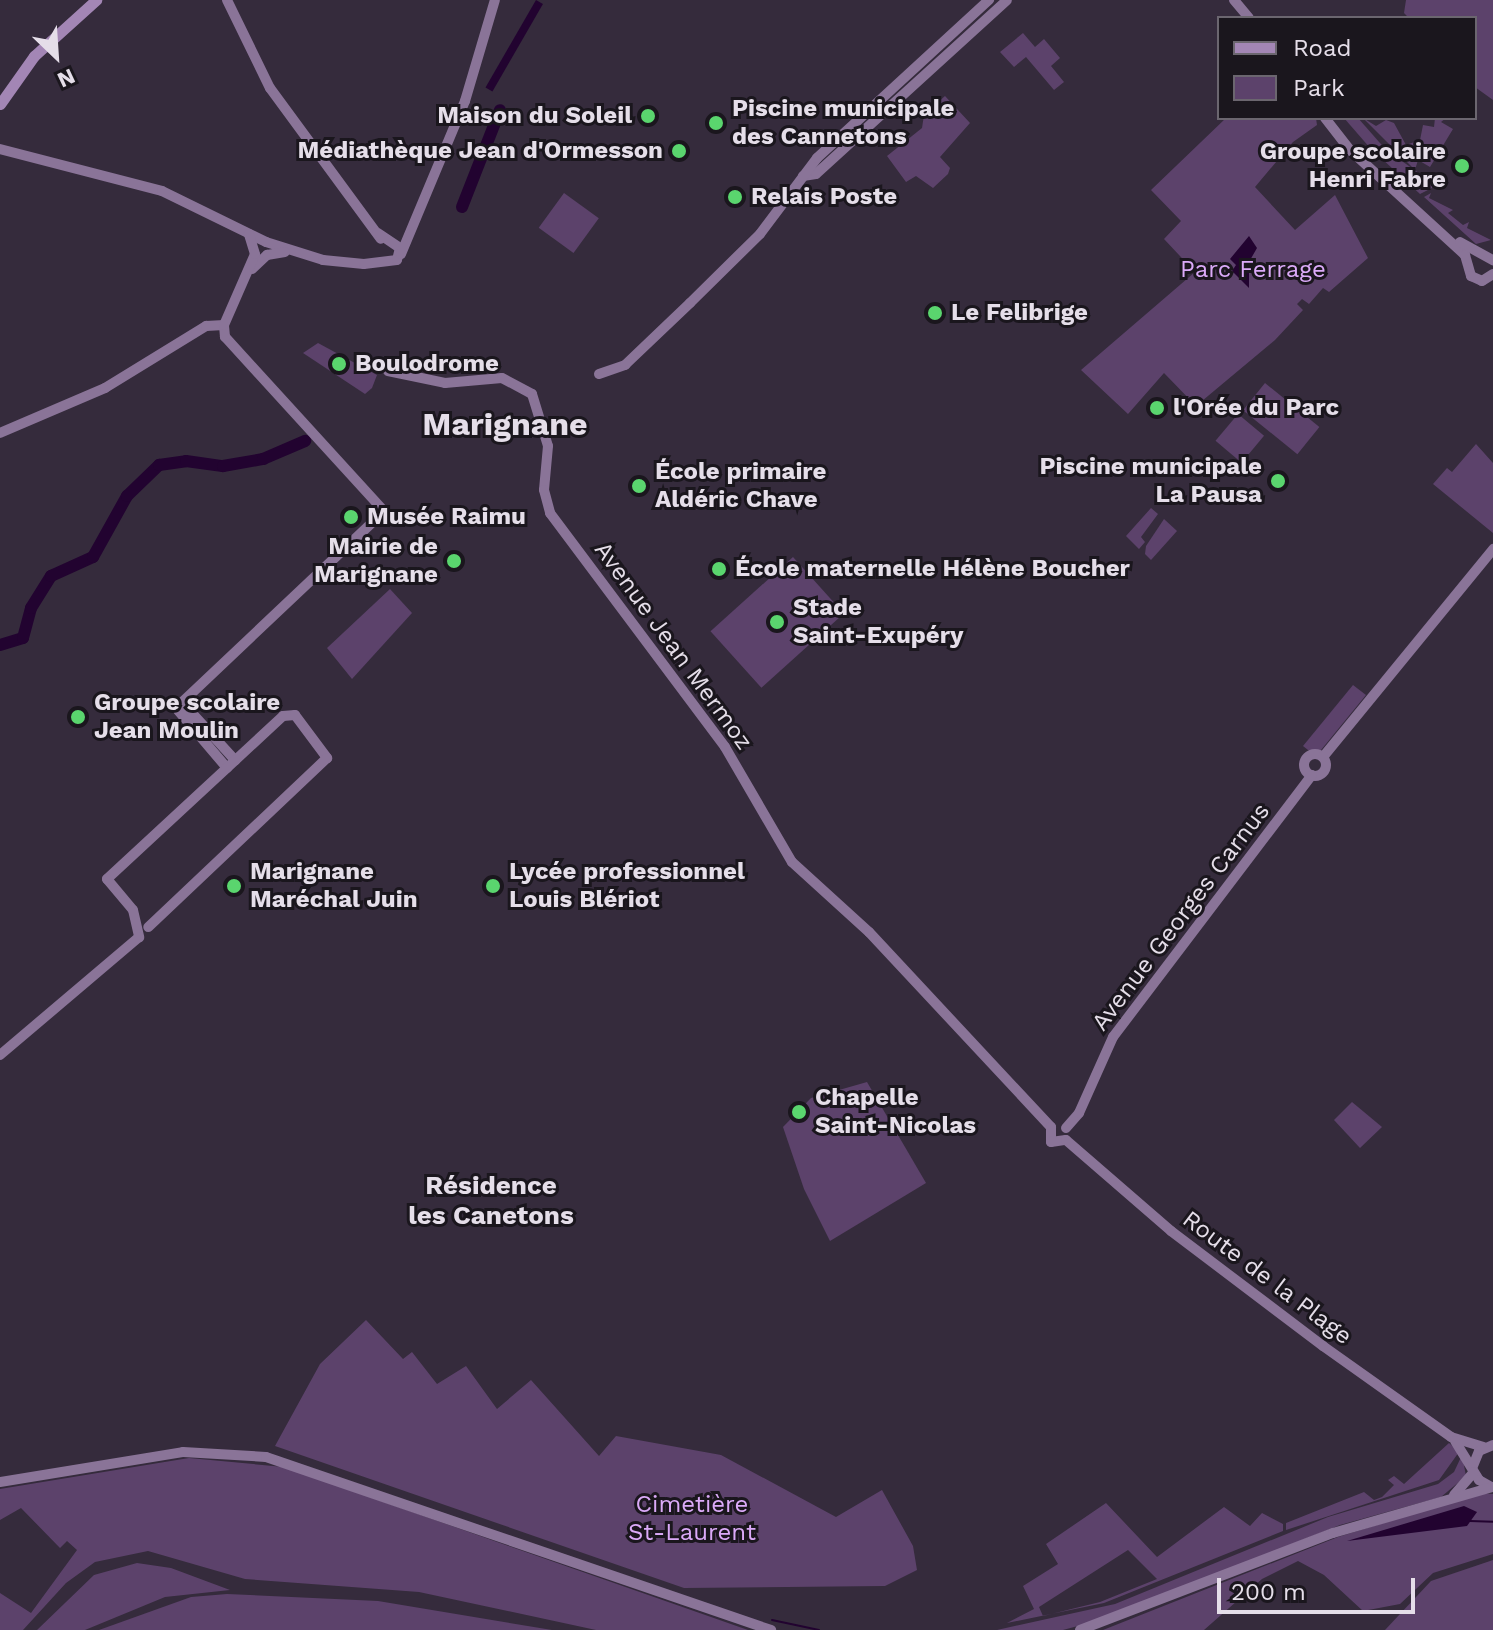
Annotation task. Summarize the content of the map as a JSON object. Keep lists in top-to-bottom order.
{
  "streets": {
    "street": ["Avenue Jean Mermoz", "Avenue Georges Carnus", "Route de la Plage"]
  },
  "crossings": [
    ["Avenue Jean Mermoz", "Route de la Plage"]
  ],
  "districts": ["Marignane", "Résidence les Canetons"],
  "parks": ["Parc Ferrage", "Cimetière St-Laurent"],
  "places": [
    "Maison du Soleil",
    "Piscine municipale des Cannetons",
    "Médiathèque Jean d'Ormesson",
    "Groupe scolaire Henri Fabre",
    "Relais Poste",
    "Le Felibrige",
    "Boulodrome",
    "l'Orée du Parc",
    "Piscine municipale La Pausa",
    "École primaire Aldéric Chave",
    "Musée Raimu",
    "Mairie de Marignane",
    "École maternelle Hélène Boucher",
    "Stade Saint-Exupéry",
    "Groupe scolaire Jean Moulin",
    "Marignane Maréchal Juin",
    "Lycée professionnel Louis Blériot",
    "Chapelle Saint-Nicolas"
  ],
  "legend": ["Road", "Park"],
  "scale_bar": "200 m",
  "north": "bottom right"
}
